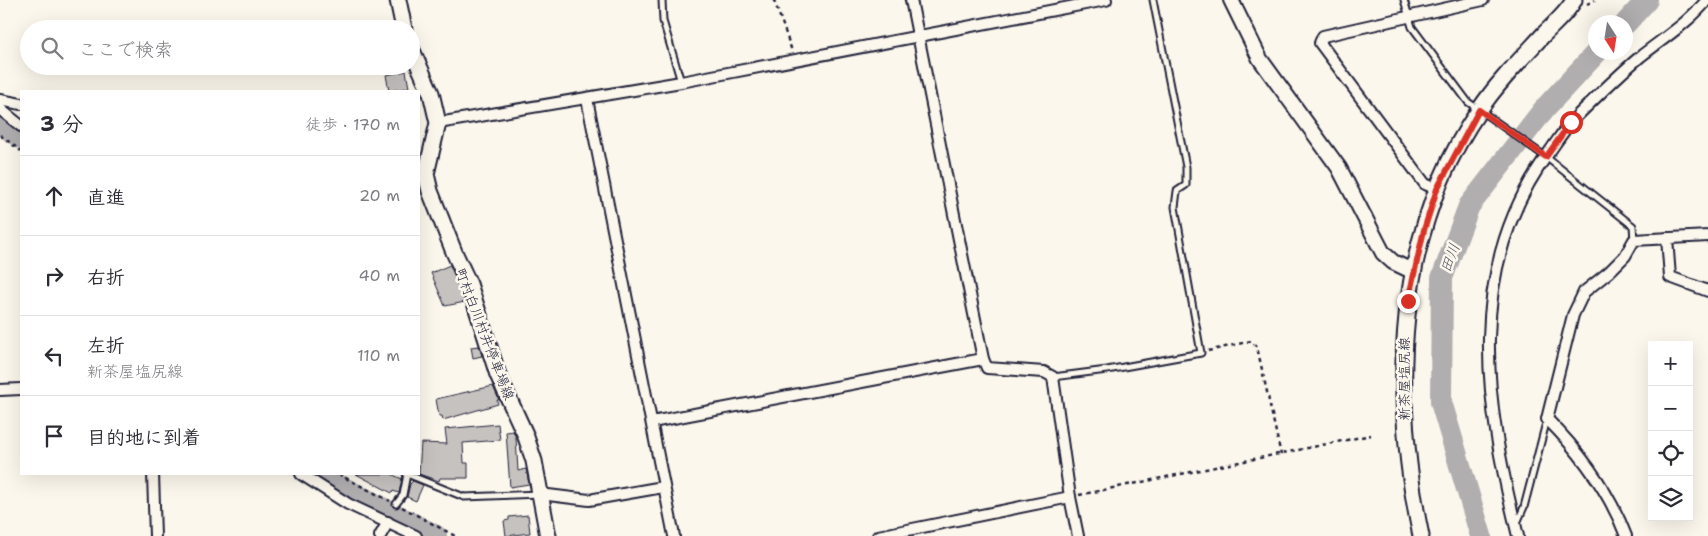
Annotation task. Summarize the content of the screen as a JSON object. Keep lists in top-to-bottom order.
{
  "streets": {
    "main road": ["町村白川村井停車場線", "新茶屋塩尻線"]
  },
  "water": ["田川"],
  "north": "bottom",
  "page": {
    "search": "ここで検索",
    "heading": ["3 分", "徒歩 · 170 m"],
    "list": [
      ["直進", "20 m"],
      ["右折", "40 m"],
      ["左折", "新茶屋塩尻線", "110 m"],
      "目的地に到着"
    ],
    "map_buttons": ["+", "−"]
  }
}
